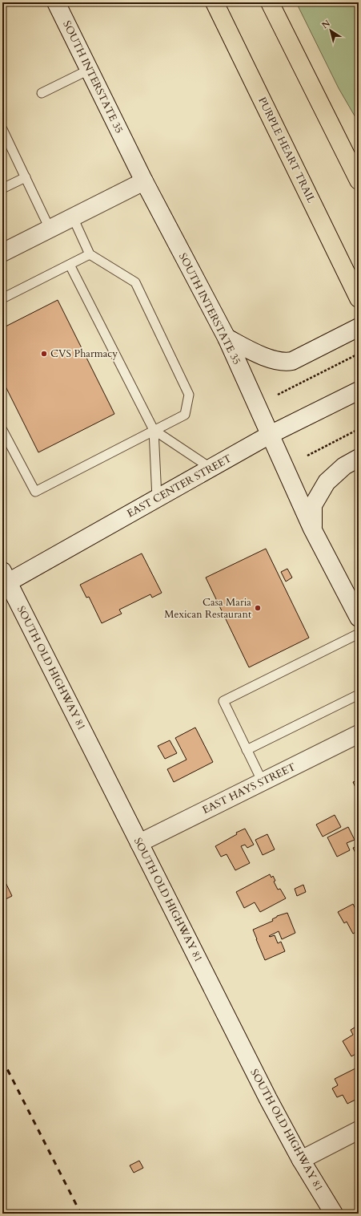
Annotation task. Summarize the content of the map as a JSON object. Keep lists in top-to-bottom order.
{
  "streets": {
    "highway": ["PURPLE HEART TRAIL"],
    "main road": [
      "SOUTH INTERSTATE 35",
      "EAST CENTER STREET",
      "SOUTH OLD HIGHWAY 81",
      "EAST HAYS STREET"
    ]
  },
  "crossings": [
    ["SOUTH INTERSTATE 35", "EAST CENTER STREET"],
    ["EAST CENTER STREET", "SOUTH OLD HIGHWAY 81"],
    ["SOUTH OLD HIGHWAY 81", "EAST HAYS STREET"]
  ],
  "places": ["CVS Pharmacy", "Casa Maria Mexican Restaurant"],
  "north": "top left"
}
